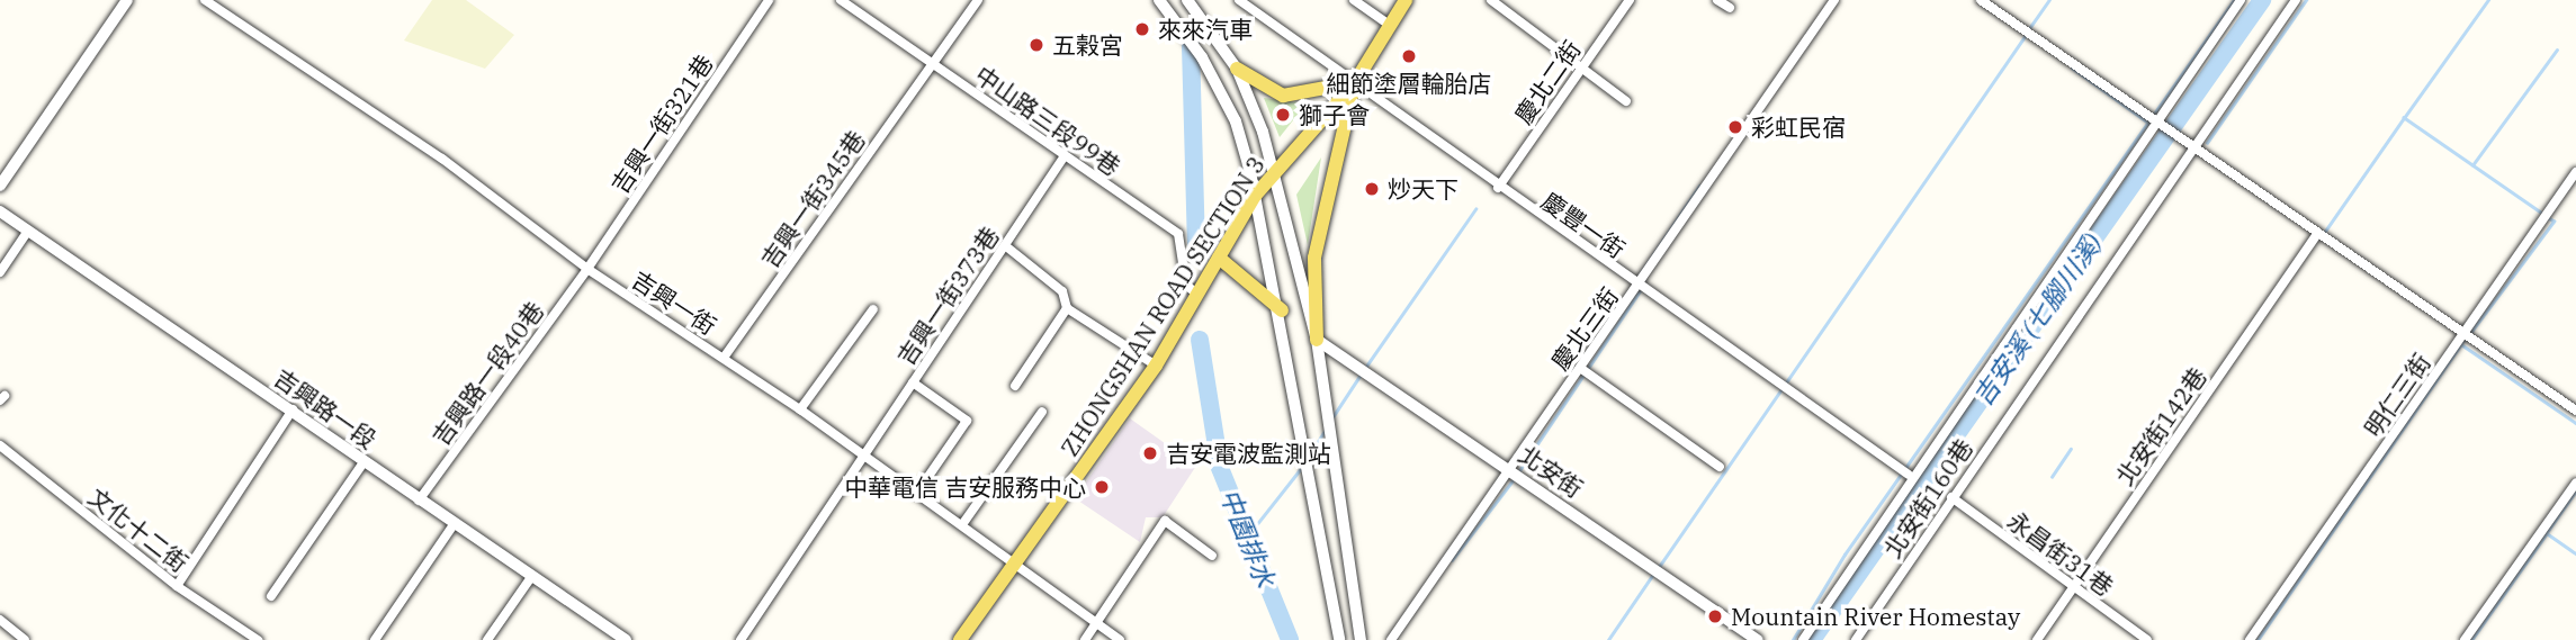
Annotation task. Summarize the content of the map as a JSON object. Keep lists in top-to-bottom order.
{
  "streets": {
    "main road": ["ZHONGSHAN ROAD SECTION 3"],
    "street": [
      "慶北二街",
      "中山路三段99巷",
      "吉興一街321巷",
      "吉興一街345巷",
      "慶豐一街",
      "吉興一街373巷",
      "吉興一街",
      "慶北三街",
      "吉興路一段40巷",
      "明仁三街",
      "吉興路一段",
      "北安街142巷",
      "北安街",
      "北安街160巷",
      "文化十二街",
      "永昌街31巷"
    ]
  },
  "crossings": [
    ["慶北二街", "慶豐一街"],
    ["中山路三段99巷", "吉興一街345巷"],
    ["中山路三段99巷", "吉興一街373巷"],
    ["中山路三段99巷", "ZHONGSHAN ROAD SECTION 3"],
    ["吉興一街321巷", "吉興一街"],
    ["吉興一街321巷", "吉興路一段40巷"],
    ["吉興一街345巷", "吉興一街"],
    ["慶豐一街", "ZHONGSHAN ROAD SECTION 3"],
    ["慶豐一街", "慶北三街"],
    ["吉興一街373巷", "吉興一街"],
    ["吉興一街", "ZHONGSHAN ROAD SECTION 3"],
    ["吉興一街", "吉興路一段40巷"],
    ["慶北三街", "北安街"],
    ["吉興路一段40巷", "吉興路一段"],
    ["北安街142巷", "永昌街31巷"],
    ["北安街160巷", "永昌街31巷"]
  ],
  "water": ["吉安溪 (七腳川溪)", "中園排水"],
  "places": [
    "來來汽車",
    "五榖宮",
    "細節塗層輪胎店",
    "獅子會",
    "彩虹民宿",
    "炒天下",
    "吉安電波監測站",
    "中華電信 吉安服務中心",
    "Mountain River Homestay"
  ]
}
